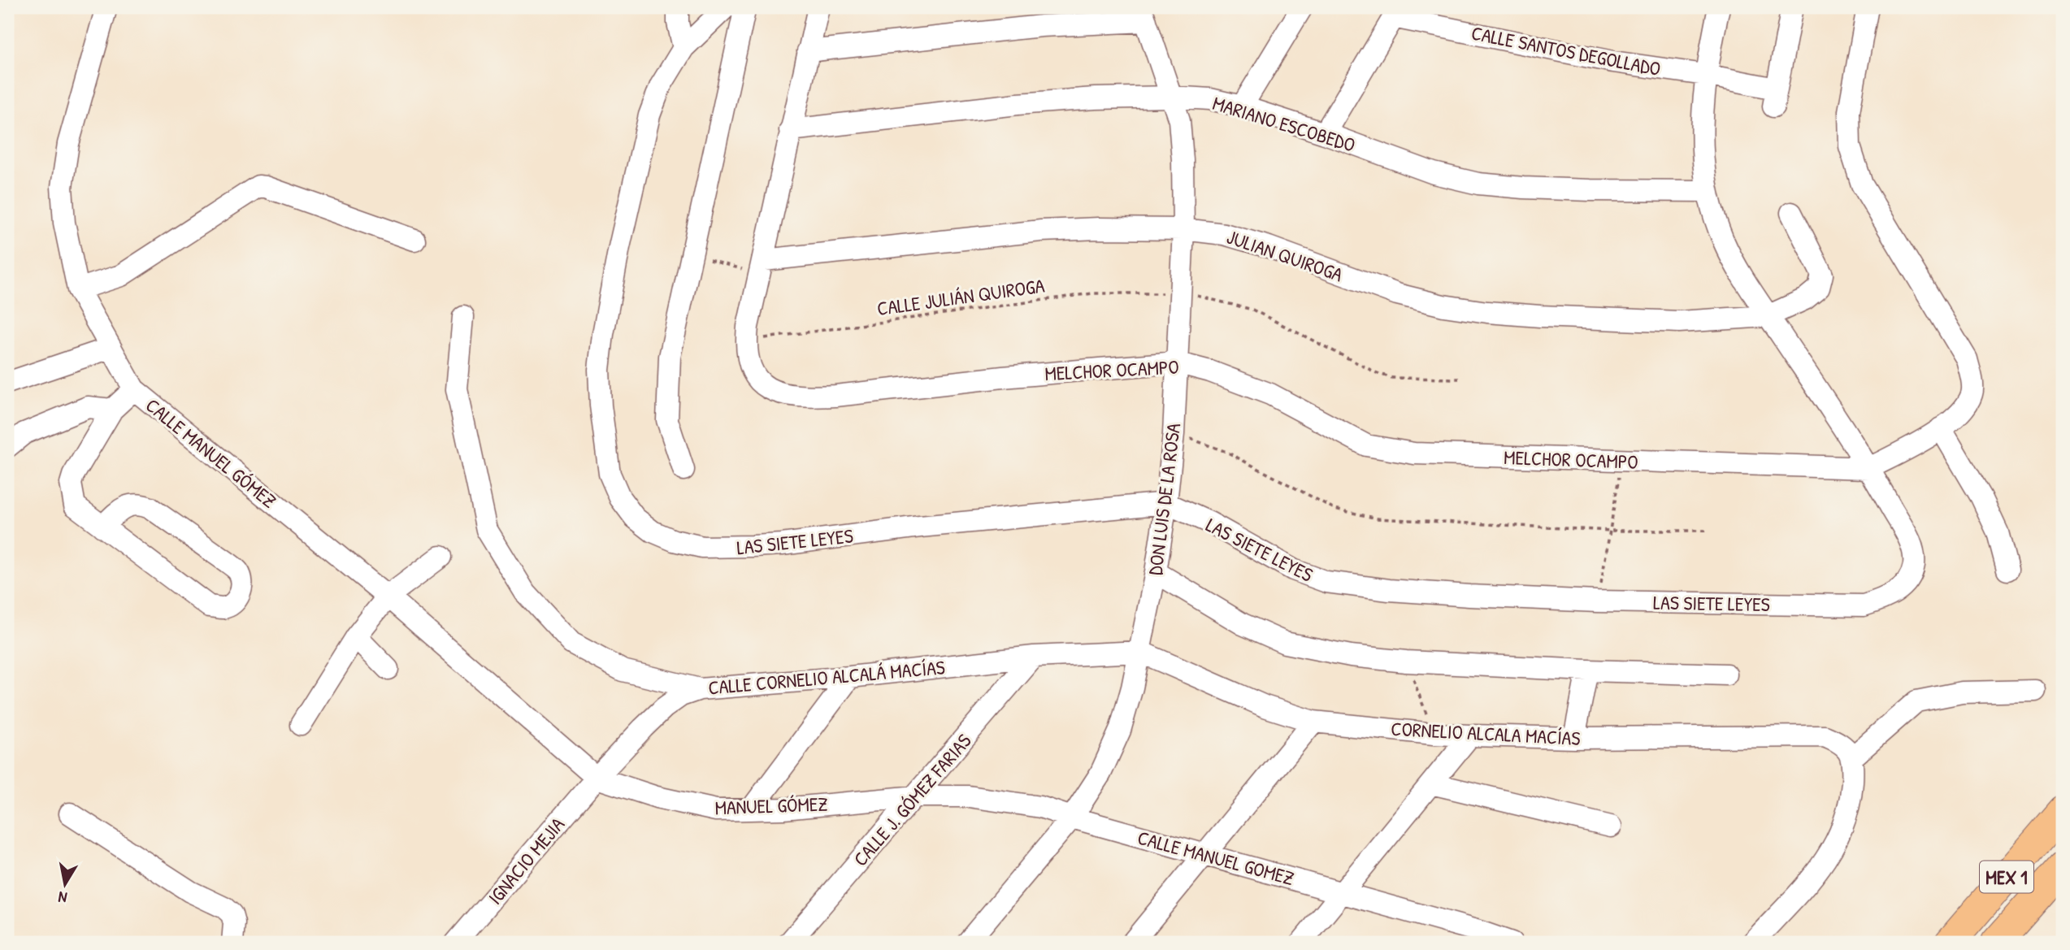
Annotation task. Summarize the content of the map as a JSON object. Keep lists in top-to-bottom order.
{
  "streets": {
    "highway": ["MEX 1"],
    "street": [
      "CALLE SANTOS DEGOLLADO",
      "MARIANO ESCOBEDO",
      "JULIAN QUIROGA",
      "MELCHOR OCAMPO",
      "CALLE MANUEL GÓMEZ",
      "DON LUIS DE LA ROSA",
      "LAS SIETE LEYES",
      "CALLE CORNELIO ALCALÁ MACÍAS",
      "CORNELIO ALCALA MACÍAS",
      "CALLE J. GÓMEZ FARIAS",
      "MANUEL GÓMEZ",
      "CALLE MANUEL GOMEZ",
      "IGNACIO MEJIA"
    ],
    "path": ["CALLE JULIÁN QUIROGA"]
  },
  "crossings": [
    ["CALLE SANTOS DEGOLLADO", "LAS SIETE LEYES"],
    ["MARIANO ESCOBEDO", "MELCHOR OCAMPO"],
    ["MARIANO ESCOBEDO", "DON LUIS DE LA ROSA"],
    ["MARIANO ESCOBEDO", "LAS SIETE LEYES"],
    ["JULIAN QUIROGA", "MELCHOR OCAMPO"],
    ["JULIAN QUIROGA", "DON LUIS DE LA ROSA"],
    ["JULIAN QUIROGA", "LAS SIETE LEYES"],
    ["CALLE JULIÁN QUIROGA", "MELCHOR OCAMPO"],
    ["CALLE JULIÁN QUIROGA", "DON LUIS DE LA ROSA"],
    ["MELCHOR OCAMPO", "DON LUIS DE LA ROSA"],
    ["MELCHOR OCAMPO", "LAS SIETE LEYES"],
    ["CALLE MANUEL GÓMEZ", "MANUEL GÓMEZ"],
    ["CALLE MANUEL GÓMEZ", "IGNACIO MEJIA"],
    ["DON LUIS DE LA ROSA", "LAS SIETE LEYES"],
    ["DON LUIS DE LA ROSA", "CALLE CORNELIO ALCALÁ MACÍAS"],
    ["DON LUIS DE LA ROSA", "CORNELIO ALCALA MACÍAS"],
    ["DON LUIS DE LA ROSA", "CALLE MANUEL GOMEZ"],
    ["CALLE CORNELIO ALCALÁ MACÍAS", "CORNELIO ALCALA MACÍAS"],
    ["CALLE CORNELIO ALCALÁ MACÍAS", "CALLE J. GÓMEZ FARIAS"],
    ["CALLE CORNELIO ALCALÁ MACÍAS", "IGNACIO MEJIA"],
    ["CALLE J. GÓMEZ FARIAS", "MANUEL GÓMEZ"],
    ["CALLE J. GÓMEZ FARIAS", "CALLE MANUEL GOMEZ"],
    ["MANUEL GÓMEZ", "CALLE MANUEL GOMEZ"],
    ["MANUEL GÓMEZ", "IGNACIO MEJIA"]
  ],
  "north": "bottom"
}
